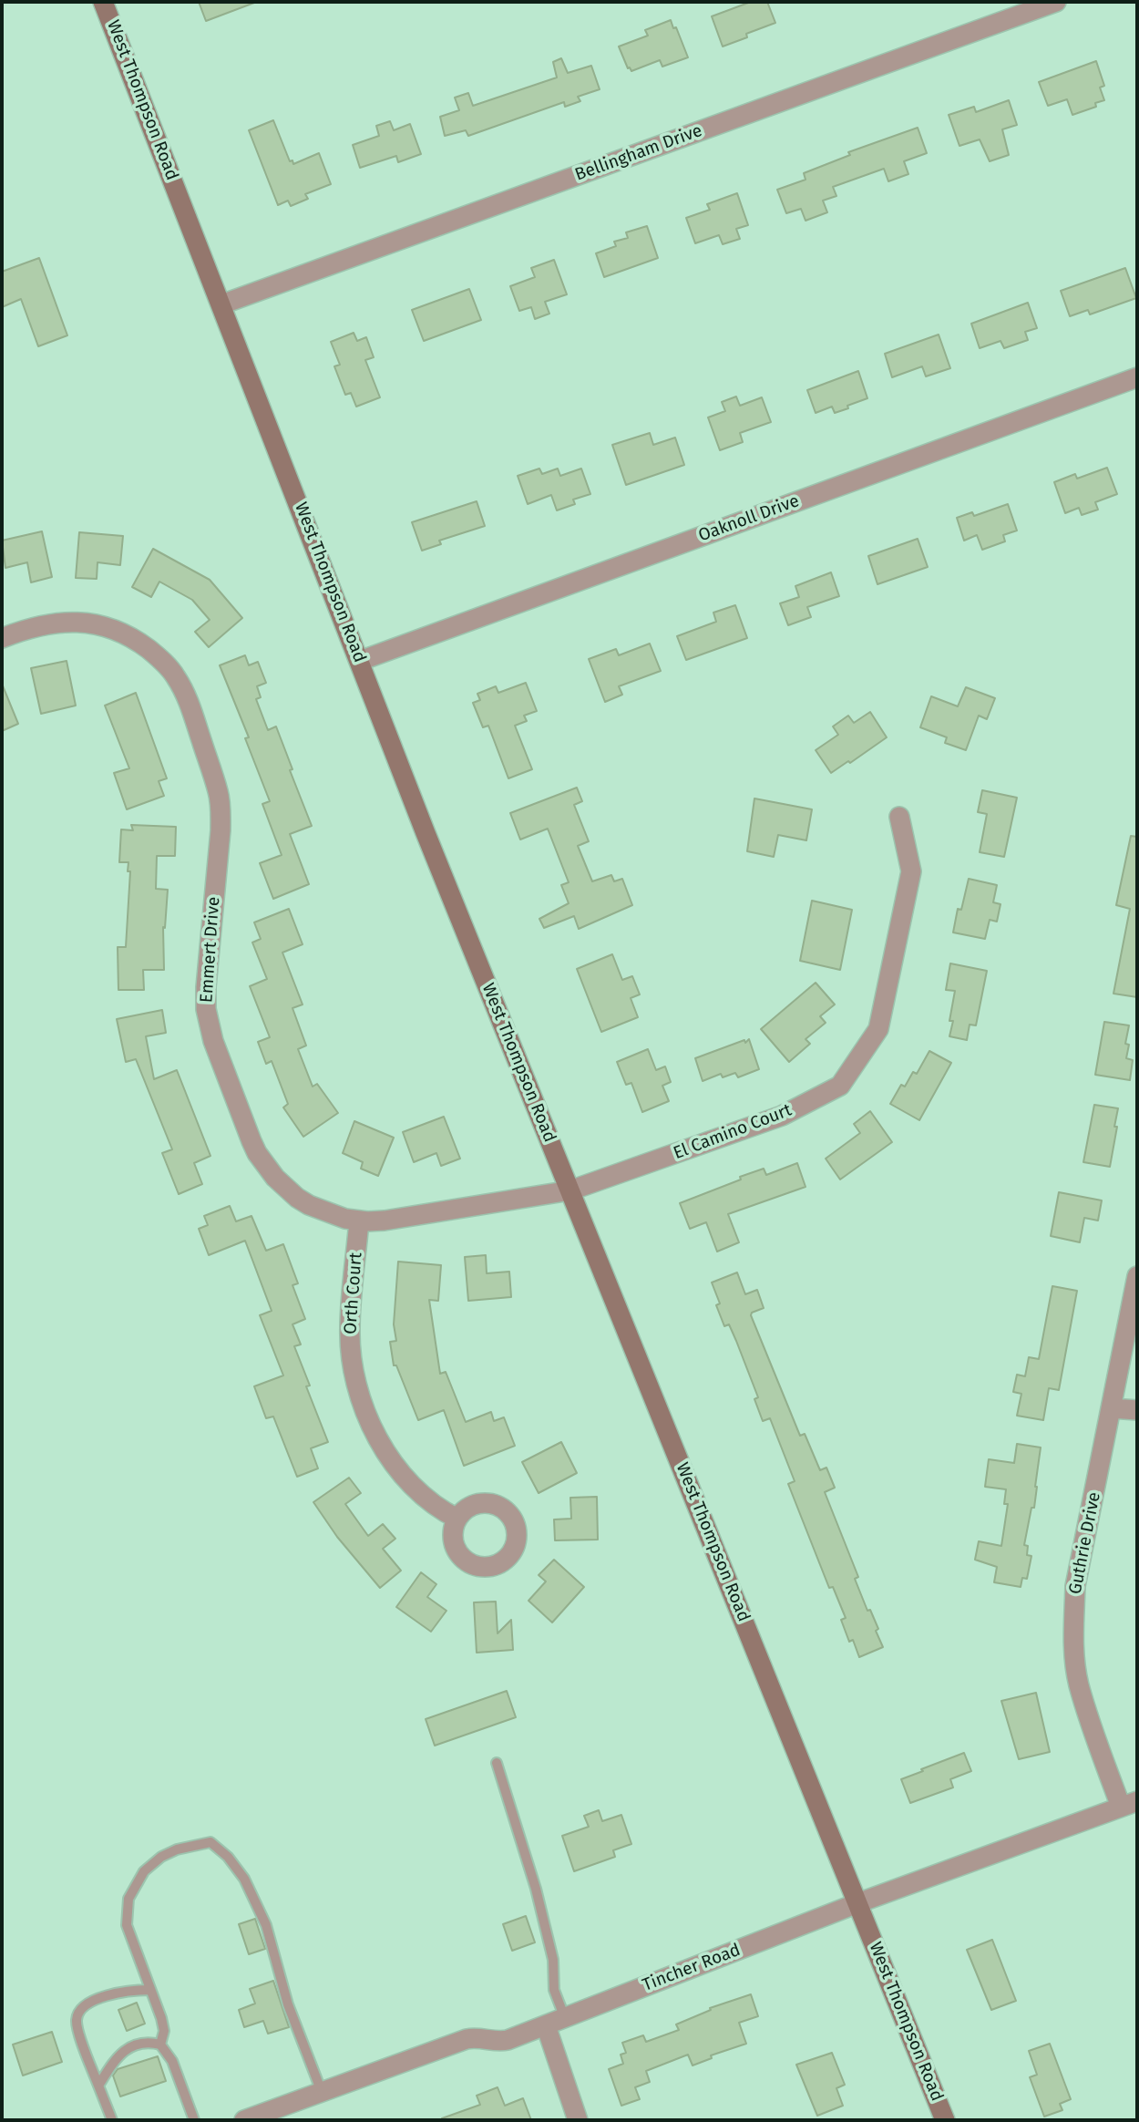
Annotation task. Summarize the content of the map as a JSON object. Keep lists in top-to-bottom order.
{
  "streets": {
    "main road": ["West Thompson Road"],
    "street": [
      "Bellingham Drive",
      "Oaknoll Drive",
      "Emmert Drive",
      "El Camino Court",
      "Orth Court",
      "Guthrie Drive",
      "Tincher Road"
    ]
  },
  "crossings": [
    ["West Thompson Road", "Bellingham Drive"],
    ["West Thompson Road", "Oaknoll Drive"],
    ["West Thompson Road", "Emmert Drive"],
    ["West Thompson Road", "El Camino Court"],
    ["West Thompson Road", "Tincher Road"],
    ["Emmert Drive", "El Camino Court"],
    ["Emmert Drive", "Orth Court"],
    ["Guthrie Drive", "Tincher Road"]
  ]
}
